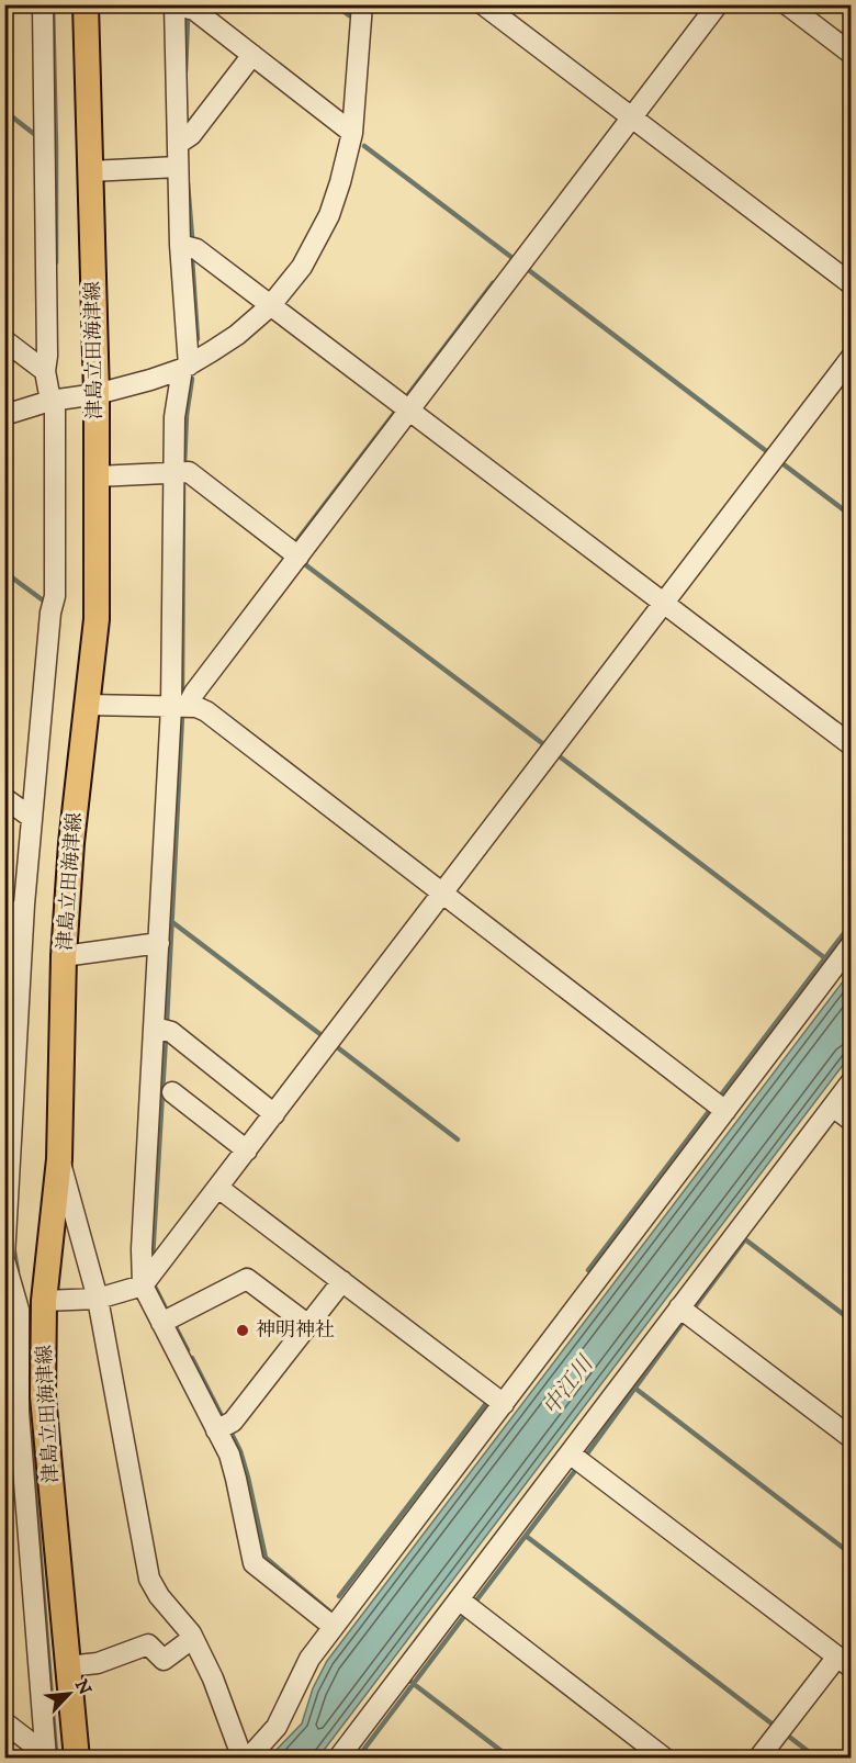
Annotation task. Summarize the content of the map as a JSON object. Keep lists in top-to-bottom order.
{
  "streets": {
    "main road": ["津島立田海津線"]
  },
  "water": ["中江川"],
  "places": ["神明神社"],
  "north": "top right"
}
